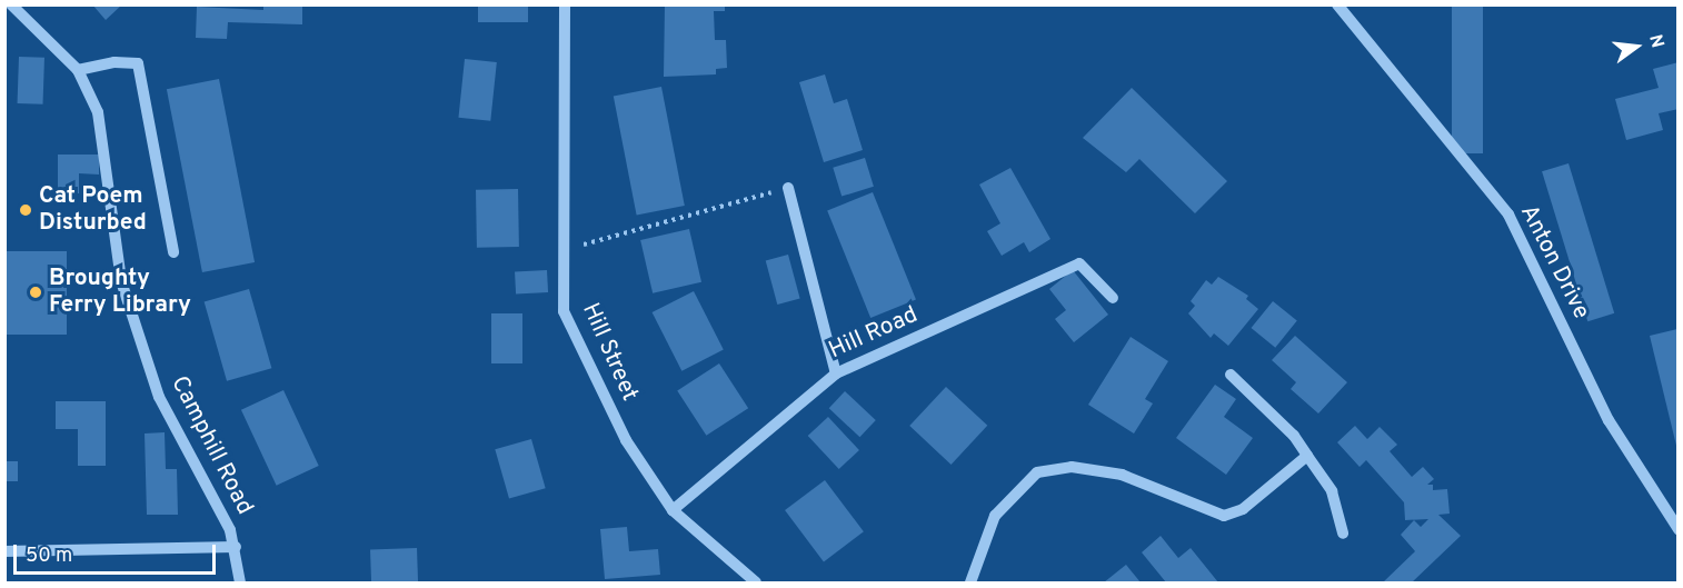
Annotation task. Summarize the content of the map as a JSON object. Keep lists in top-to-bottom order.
{
  "streets": {
    "street": [
      "Anton Drive",
      "Hill Road",
      "Hill Street",
      "Camphill Road"
    ]
  },
  "crossings": [
    ["Hill Road", "Hill Street"]
  ],
  "places": ["Cat Poem Disturbed", "Broughty Ferry Library"],
  "scale_bar": "50 m",
  "north": "right"
}
